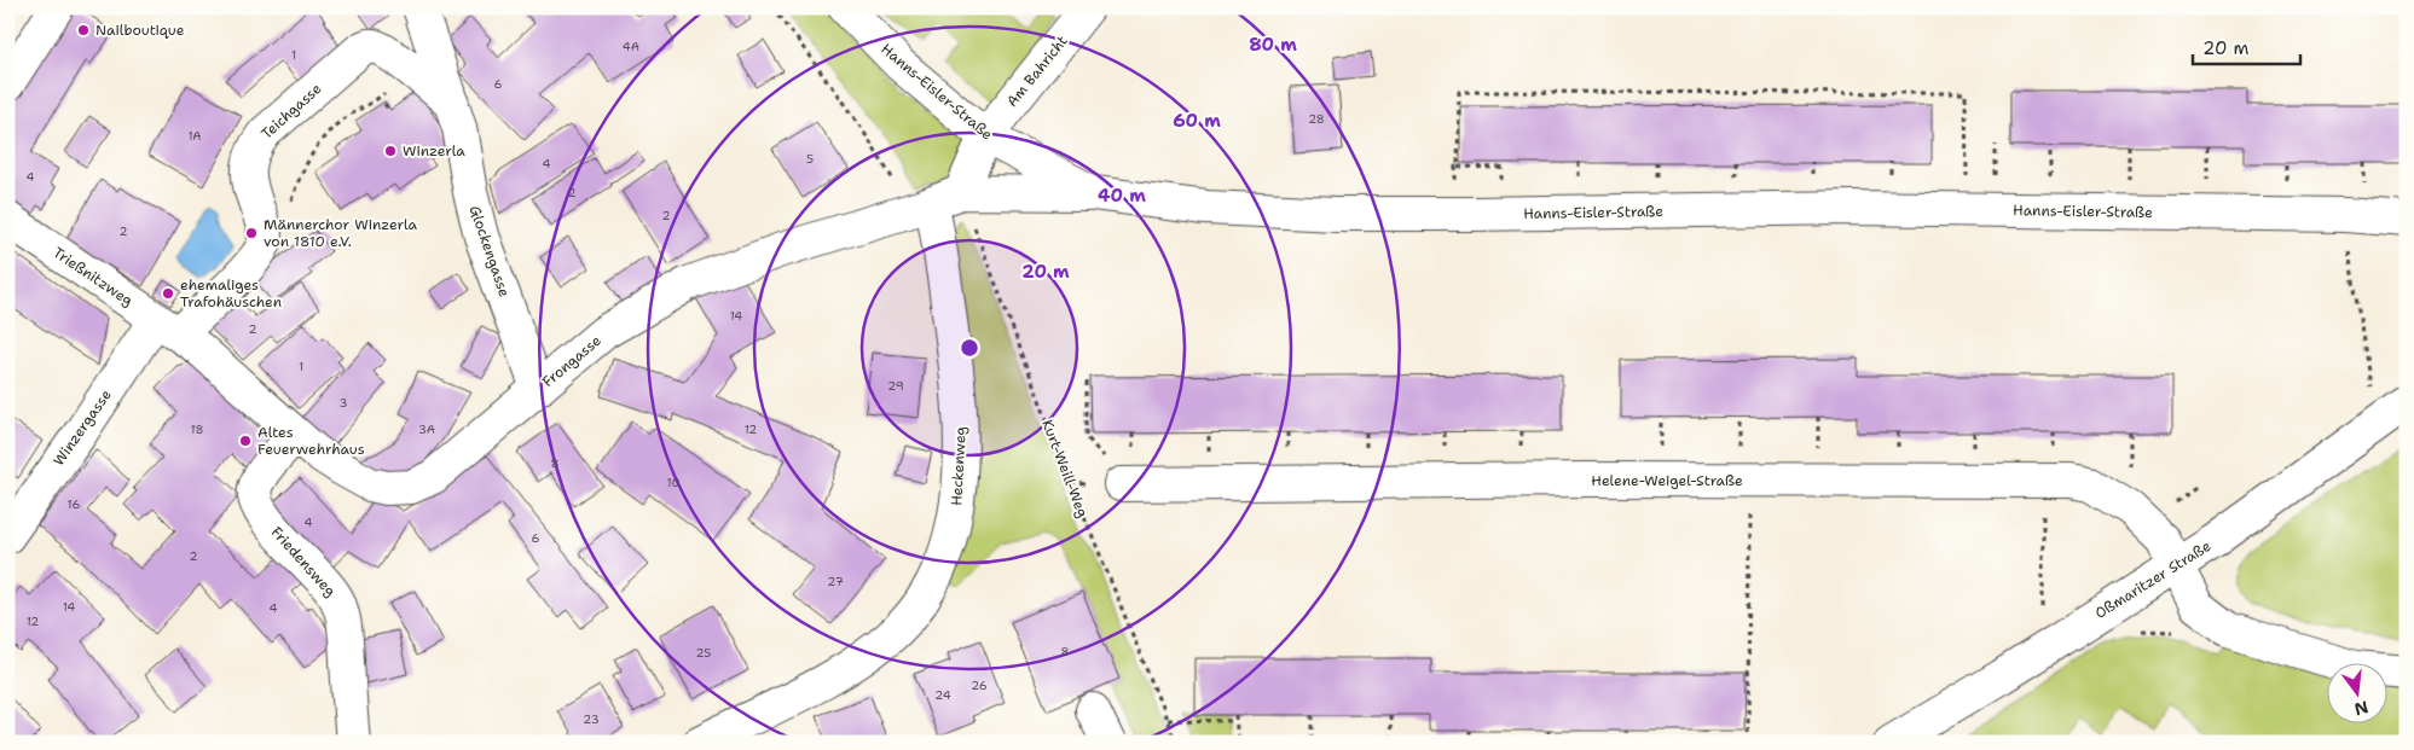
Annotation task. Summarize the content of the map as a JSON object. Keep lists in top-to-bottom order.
{
  "streets": {
    "street": [
      "Am Bahricht",
      "Hanns-Eisler-Straße",
      "Teichgasse",
      "Glockengasse",
      "Trießnitzweg",
      "Frongasse",
      "Winzergasse",
      "Heckenweg",
      "Helene-Weigel-Straße",
      "Friedensweg",
      "Oßmaritzer Straße"
    ],
    "path": ["Kurt-Weill-Weg"]
  },
  "crossings": [
    ["Am Bahricht", "Hanns-Eisler-Straße"],
    ["Hanns-Eisler-Straße", "Frongasse"],
    ["Teichgasse", "Glockengasse"],
    ["Glockengasse", "Frongasse"],
    ["Trießnitzweg", "Frongasse"],
    ["Trießnitzweg", "Winzergasse"],
    ["Frongasse", "Winzergasse"],
    ["Frongasse", "Heckenweg"],
    ["Frongasse", "Kurt-Weill-Weg"],
    ["Frongasse", "Friedensweg"],
    ["Heckenweg", "Kurt-Weill-Weg"],
    ["Helene-Weigel-Straße", "Oßmaritzer Straße"]
  ],
  "places": [
    "Nailboutique",
    "Winzerla",
    "Männerchor Winzerla von 1810 e.V.",
    "ehemaliges Trafohäuschen",
    "Altes Feuerwehrhaus"
  ],
  "house_numbers": [
    "4A",
    "1",
    "6",
    "28",
    "1A",
    "5",
    "4",
    "4",
    "2",
    "2",
    "2",
    "14",
    "2",
    "1",
    "29",
    "3",
    "18",
    "3A",
    "12",
    "8",
    "10",
    "16",
    "4",
    "6",
    "2",
    "27",
    "14",
    "4",
    "12",
    "8",
    "25",
    "26",
    "24",
    "23"
  ],
  "scale_bar": "20 m",
  "north": "bottom",
  "rings": [
    "80 m",
    "60 m",
    "40 m",
    "20 m"
  ]
}
